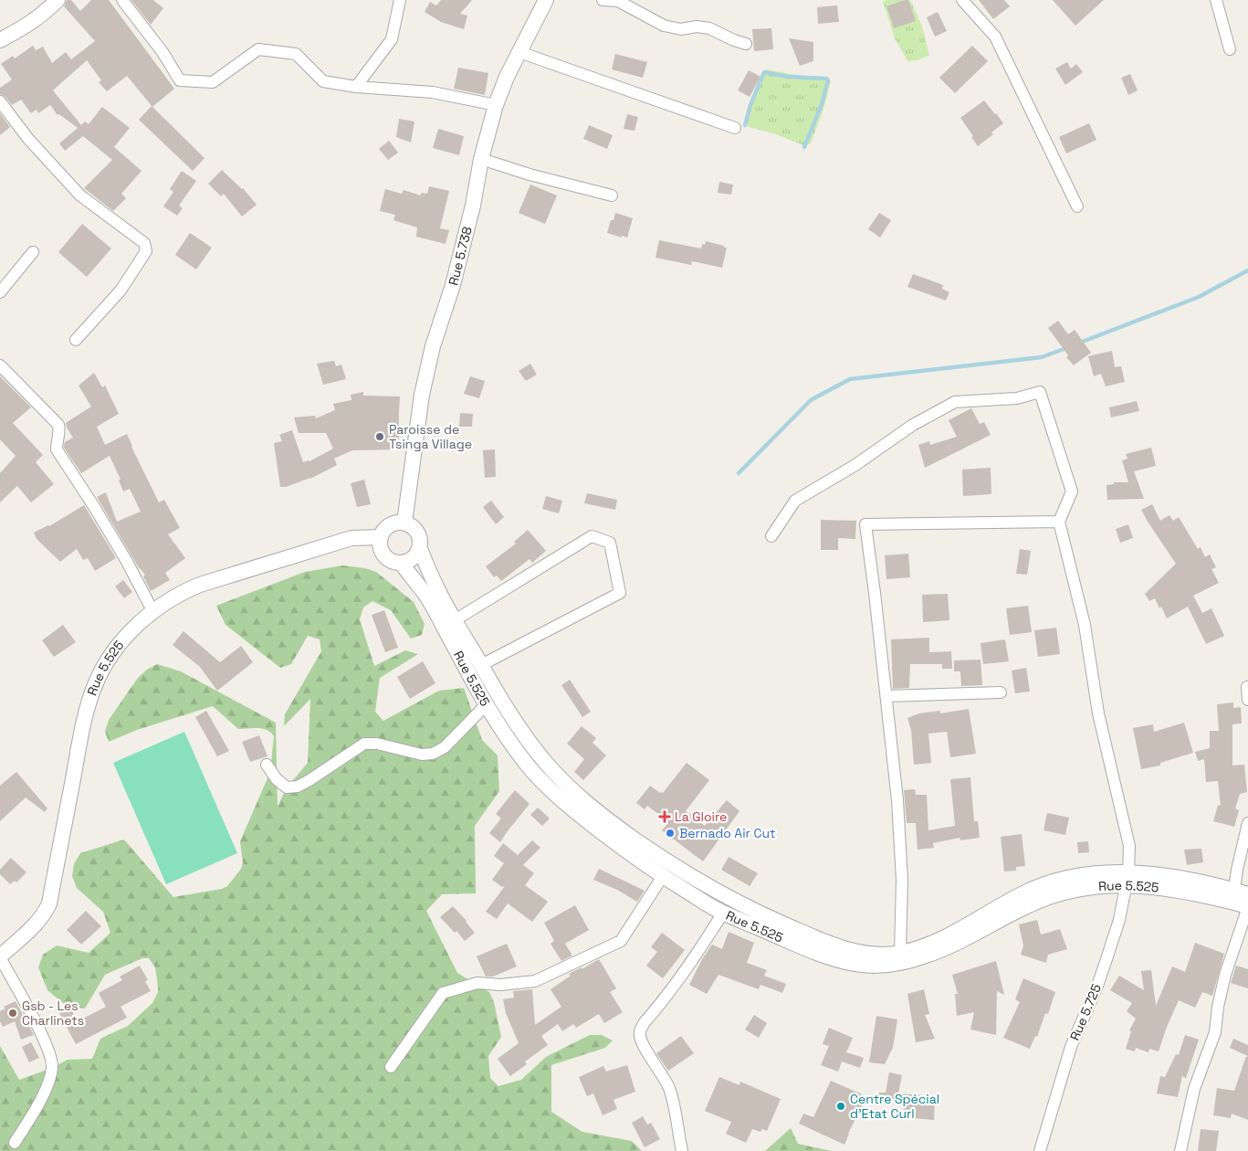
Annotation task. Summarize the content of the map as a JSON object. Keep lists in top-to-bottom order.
{
  "streets": {
    "street": ["Rue 5.738", "Rue 5.525", "Rue 5.725"]
  },
  "crossings": [
    ["Rue 5.738", "Rue 5.525"],
    ["Rue 5.525", "Rue 5.725"]
  ],
  "places": {
    "other": [
      "Paroisse de Tsinga Village",
      "Bernado Air Cut",
      "Gsb - Les Charlinets",
      "Centre Spécial d'Etat Curl"
    ],
    "health": ["La Gloire"]
  }
}
